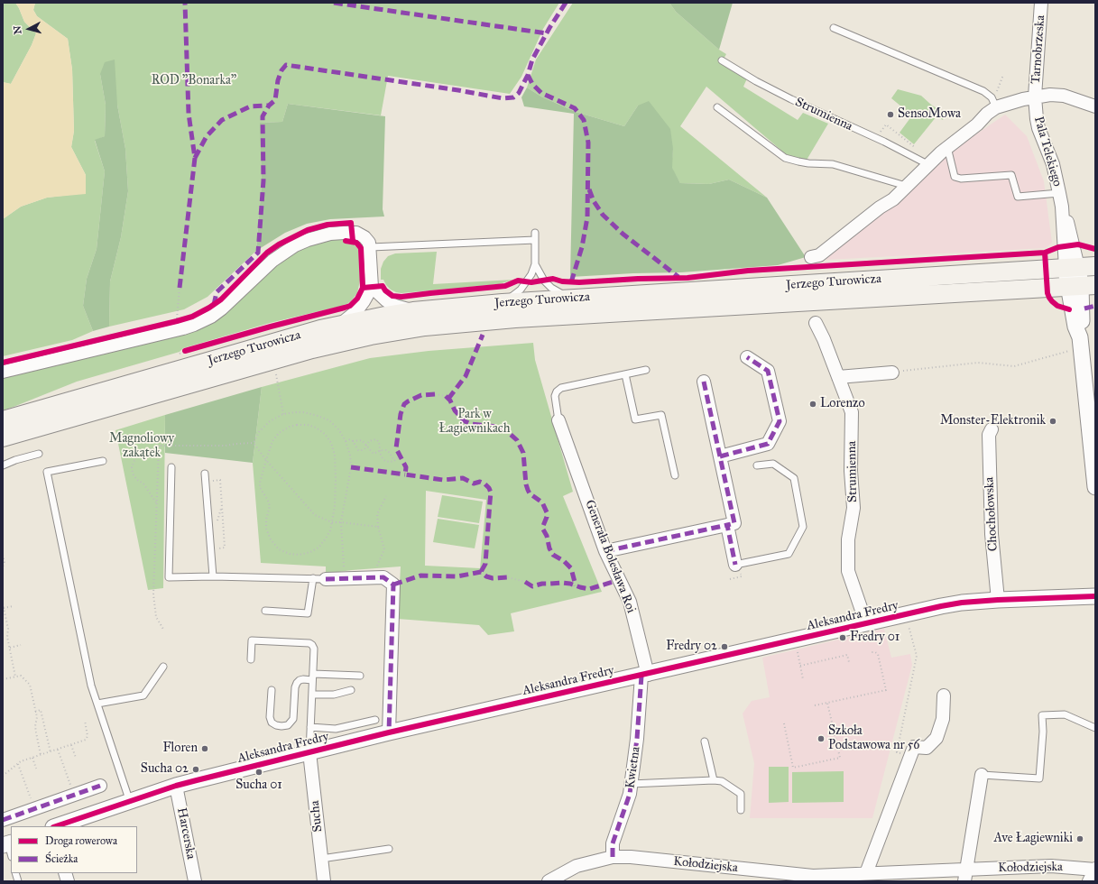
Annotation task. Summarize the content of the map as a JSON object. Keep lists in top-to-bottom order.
{
  "streets": {
    "main road": ["Jerzego Turowicza"],
    "street": [
      "Tarnobrzeska",
      "Strumienna",
      "Pala Telekiego",
      "Chochołowska",
      "Generała Bolesława Roi",
      "Aleksandra Fredry",
      "Kwietna",
      "Sucha",
      "Harcerska",
      "Kołodziejska"
    ]
  },
  "crossings": [
    ["Tarnobrzeska", "Pala Telekiego"],
    ["Strumienna", "Aleksandra Fredry"],
    ["Pala Telekiego", "Jerzego Turowicza"],
    ["Chochołowska", "Aleksandra Fredry"],
    ["Generała Bolesława Roi", "Aleksandra Fredry"],
    ["Generała Bolesława Roi", "Kwietna"],
    ["Aleksandra Fredry", "Kwietna"],
    ["Aleksandra Fredry", "Sucha"],
    ["Aleksandra Fredry", "Harcerska"],
    ["Kwietna", "Kołodziejska"]
  ],
  "parks": ["ROD \"Bonarka\"", "Park w Łagiewnikach", "Magnoliowy zakątek"],
  "places": [
    "SensoMowa",
    "Lorenzo",
    "Monster-Elektronik",
    "Fredry 01",
    "Fredry 02",
    "Szkoła Podstawowa nr 56",
    "Floren",
    "Sucha 02",
    "Sucha 01",
    "Ave Łagiewniki"
  ],
  "legend": ["Droga rowerowa", "Ścieżka"],
  "north": "left"
}
